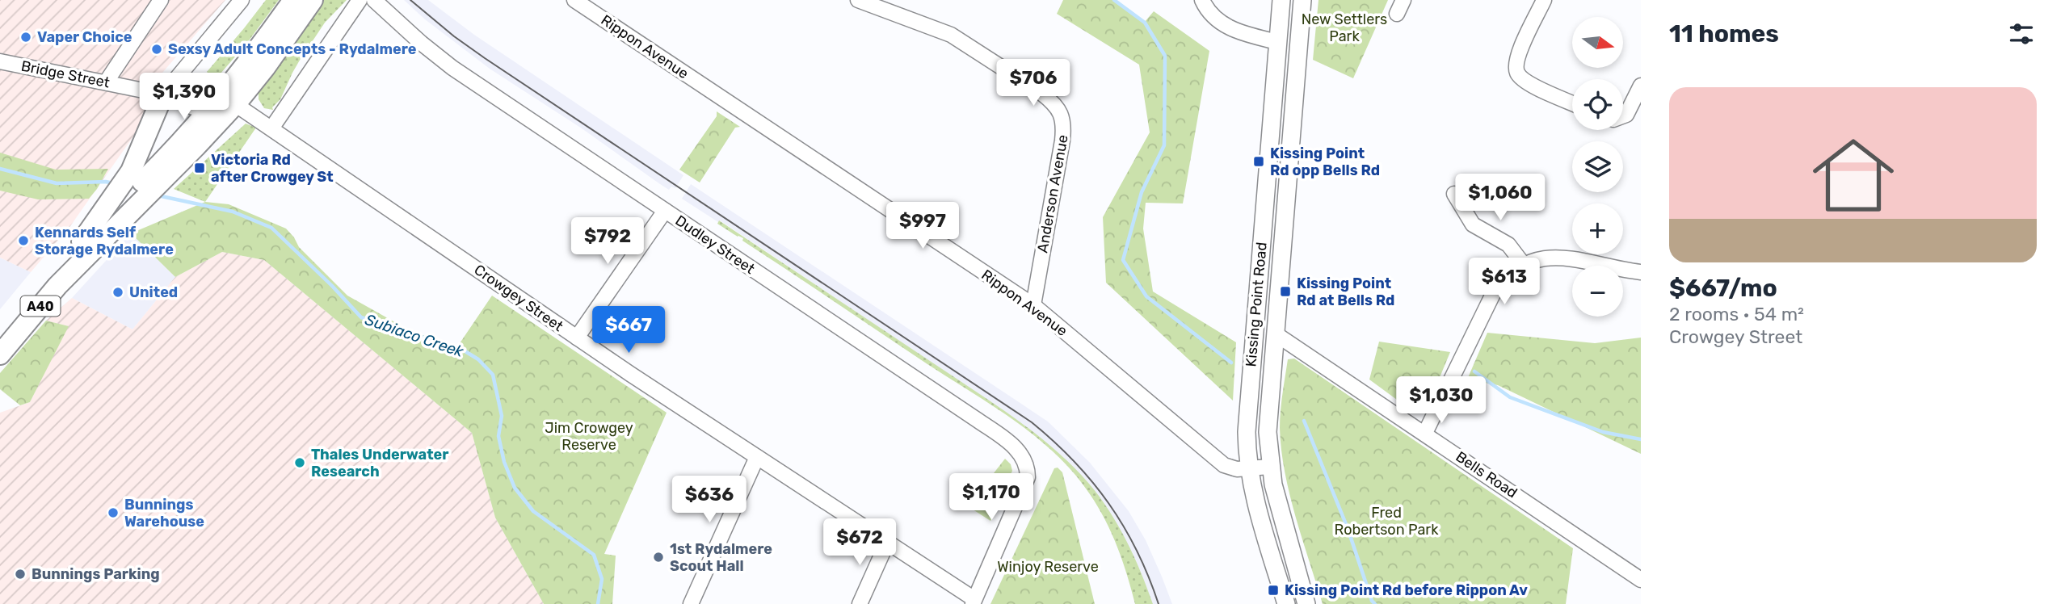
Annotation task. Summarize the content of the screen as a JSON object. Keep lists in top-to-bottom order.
{
  "streets": {
    "highway": ["A40"],
    "main road": ["Kissing Point Road"],
    "street": [
      "Rippon Avenue",
      "Bridge Street",
      "Anderson Avenue",
      "Dudley Street",
      "Crowgey Street",
      "Bells Road"
    ]
  },
  "crossings": [
    ["Rippon Avenue", "Anderson Avenue"],
    ["Rippon Avenue", "Kissing Point Road"],
    ["Dudley Street", "Crowgey Street"],
    ["Crowgey Street", "A40"],
    ["Kissing Point Road", "Bells Road"]
  ],
  "water": ["Subiaco Creek"],
  "parks": [
    "New Settlers Park",
    "Jim Crowgey Reserve",
    "Fred Robertson Park",
    "Winjoy Reserve"
  ],
  "places": {
    "other": [
      "Vaper Choice",
      "Sexsy Adult Concepts - Rydalmere",
      "Kennards Self Storage Rydalmere",
      "United",
      "Thales Underwater Research",
      "Bunnings Warehouse",
      "1st Rydalmere Scout Hall",
      "Bunnings Parking"
    ],
    "transit": [
      "Kissing Point Rd opp Bells Rd",
      "Victoria Rd after Crowgey St",
      "Kissing Point Rd at Bells Rd",
      "Kissing Point Rd before Rippon Av"
    ]
  },
  "north": "right",
  "page": {
    "heading": "11 homes",
    "map_buttons": ["+", "−"],
    "price": [
      "$706",
      "$1,390",
      "$1,060",
      "$997",
      "$792",
      "$613",
      "$667",
      "$1,030",
      "$1,170",
      "$636",
      "$672"
    ],
    "list": [
      {
        "name": "$667/mo",
        "note": "2 rooms · 54 m² · Crowgey Street"
      }
    ]
  }
}
